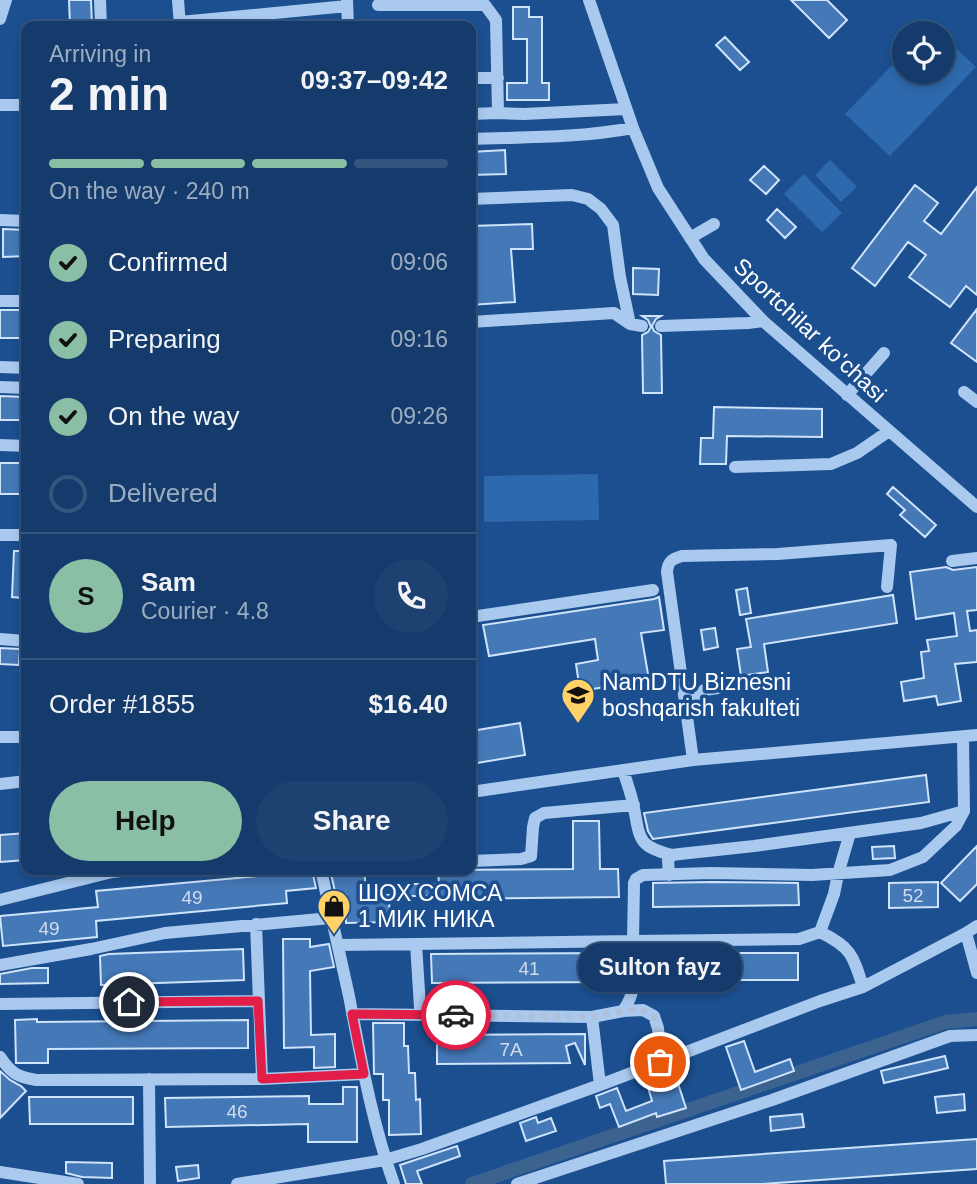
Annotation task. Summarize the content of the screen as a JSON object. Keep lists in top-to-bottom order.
{
  "streets": {
    "street": ["Sportchilar ko'chasi"]
  },
  "places": {
    "school or university": ["NamDTU Biznesni boshqarish fakulteti"],
    "shop": ["ШОХ СОМСА 1 МИК НИКА"],
    "other": ["Sulton fayz"]
  },
  "house_numbers": [
    "52",
    "49",
    "49",
    "41",
    "7А",
    "46"
  ],
  "page": {
    "heading": ["2 min", "Arriving in", "09:37–09:42"],
    "panel": [
      "Sam",
      "Courier · 4.8",
      "Order #1855",
      "$16.40"
    ],
    "bar": "On the way · 240 m",
    "list": [
      ["Confirmed", "09:06"],
      ["Preparing", "09:16"],
      ["On the way", "09:26"],
      "Delivered"
    ],
    "round": "S",
    "buttons": ["Help", "Share"],
    "bubble": "Sulton fayz"
  }
}
